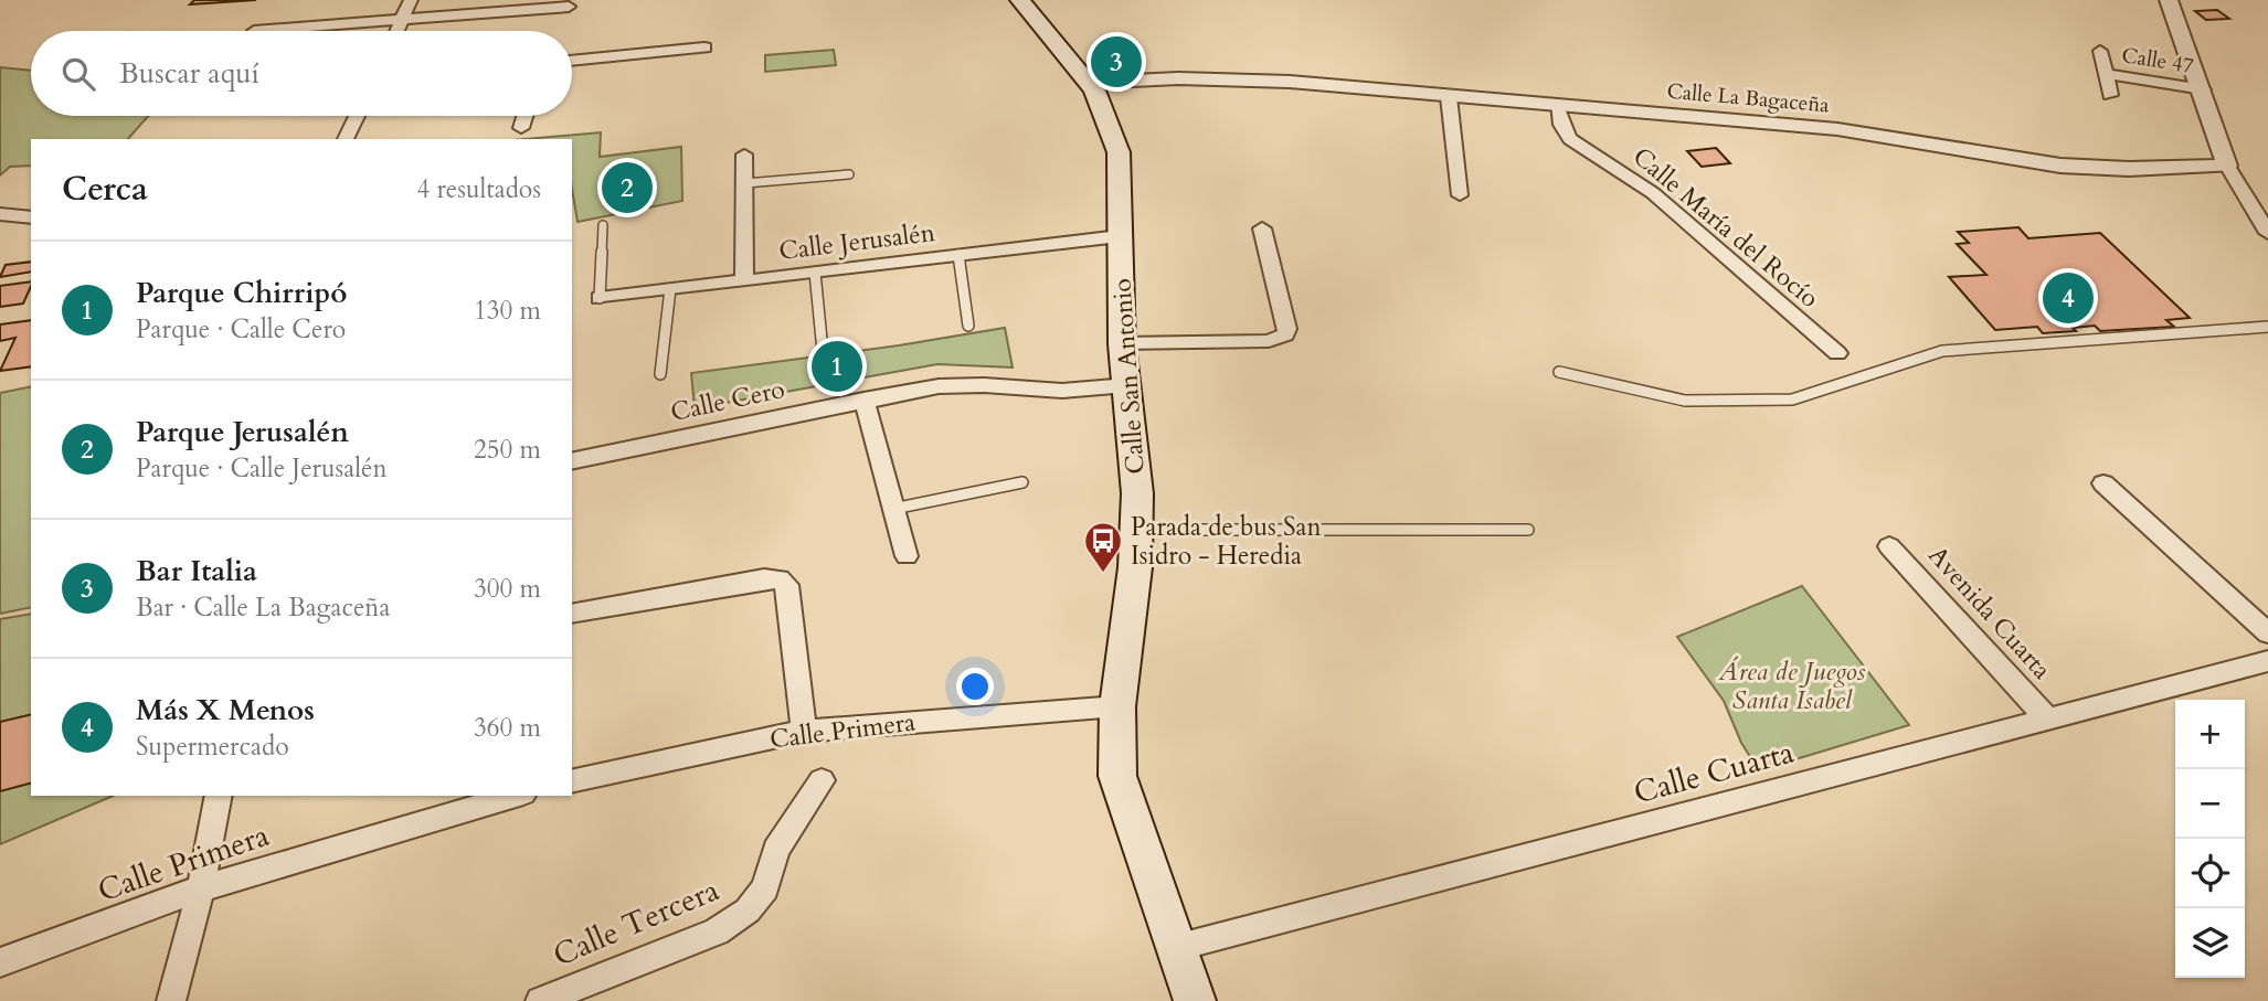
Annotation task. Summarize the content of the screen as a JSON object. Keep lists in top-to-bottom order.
{
  "streets": {
    "main road": ["Calle San Antonio"],
    "street": [
      "Calle 47",
      "Calle La Bagaceña",
      "Calle María del Rocío",
      "Calle Jerusalén",
      "Calle Cero",
      "Avenida Cuarta",
      "Calle Primera",
      "Calle Cuarta",
      "Calle Tercera"
    ]
  },
  "crossings": [
    ["Calle La Bagaceña", "Calle María del Rocío"],
    ["Calle La Bagaceña", "Calle San Antonio"],
    ["Calle Jerusalén", "Calle San Antonio"],
    ["Calle San Antonio", "Calle Cero"],
    ["Calle San Antonio", "Calle Primera"],
    ["Calle San Antonio", "Calle Cuarta"],
    ["Avenida Cuarta", "Calle Cuarta"]
  ],
  "parks": ["Área de Juegos Santa Isabel"],
  "places": {
    "bus stop": ["Parada de bus San Isidro - Heredia"]
  },
  "page": {
    "search": "Buscar aquí",
    "pins": [
      "3",
      "2",
      "4",
      "1"
    ],
    "heading": ["Cerca", "4 resultados"],
    "list": [
      {
        "mark": "1",
        "name": "Parque Chirripó",
        "note": "Parque · Calle Cero",
        "value": "130 m"
      },
      {
        "mark": "2",
        "name": "Parque Jerusalén",
        "note": "Parque · Calle Jerusalén",
        "value": "250 m"
      },
      {
        "mark": "3",
        "name": "Bar Italia",
        "note": "Bar · Calle La Bagaceña",
        "value": "300 m"
      },
      {
        "mark": "4",
        "name": "Más X Menos",
        "note": "Supermercado",
        "value": "360 m"
      }
    ],
    "map_buttons": ["+", "−"]
  }
}
